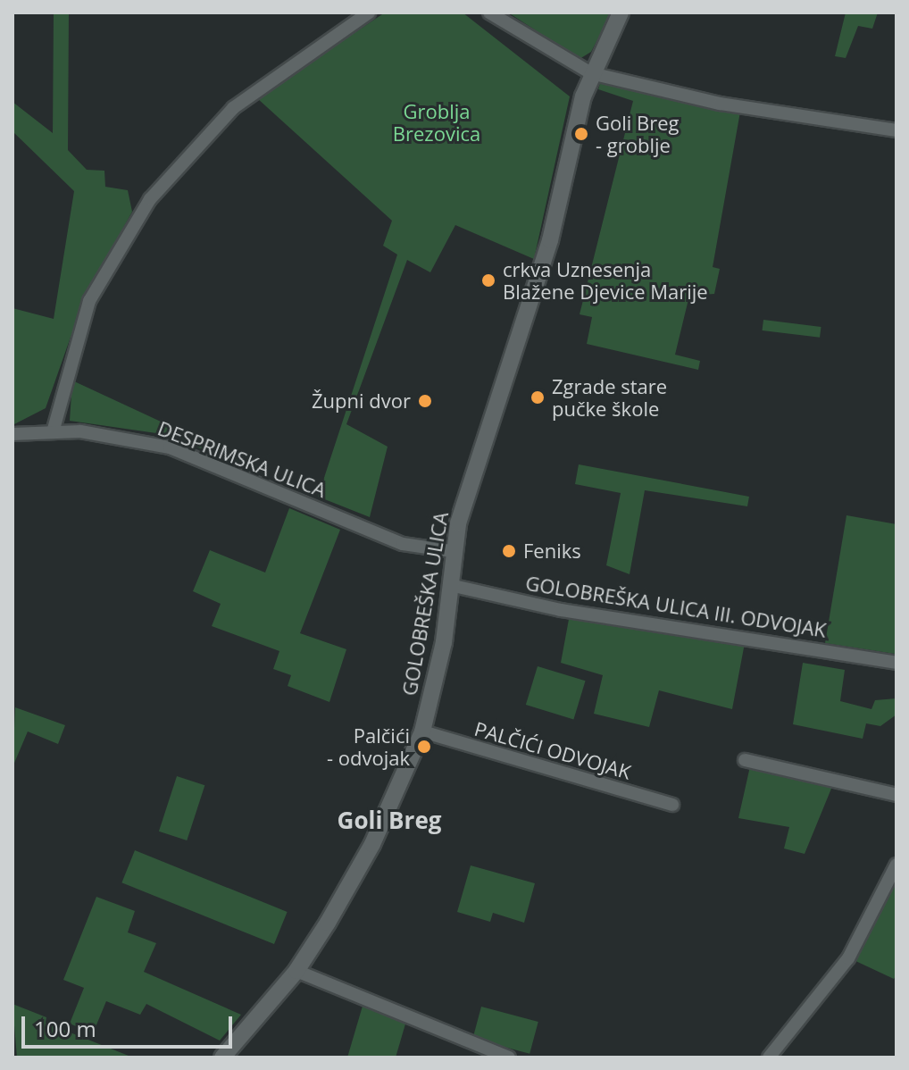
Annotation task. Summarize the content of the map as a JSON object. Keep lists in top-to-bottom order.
{
  "streets": {
    "street": [
      "DESPRIMSKA ULICA",
      "GOLOBREŠKA ULICA",
      "GOLOBREŠKA ULICA III. ODVOJAK",
      "PALČIĆI ODVOJAK"
    ]
  },
  "crossings": [
    ["DESPRIMSKA ULICA", "GOLOBREŠKA ULICA"],
    ["GOLOBREŠKA ULICA", "GOLOBREŠKA ULICA III. ODVOJAK"],
    ["GOLOBREŠKA ULICA", "PALČIĆI ODVOJAK"]
  ],
  "districts": ["Goli Breg"],
  "parks": ["Groblja Brezovica"],
  "places": [
    "Goli Breg - groblje",
    "crkva Uznesenja Blažene Djevice Marije",
    "Zgrade stare pučke škole",
    "Župni dvor",
    "Feniks",
    "Palčići - odvojak"
  ],
  "scale_bar": "100 m"
}
